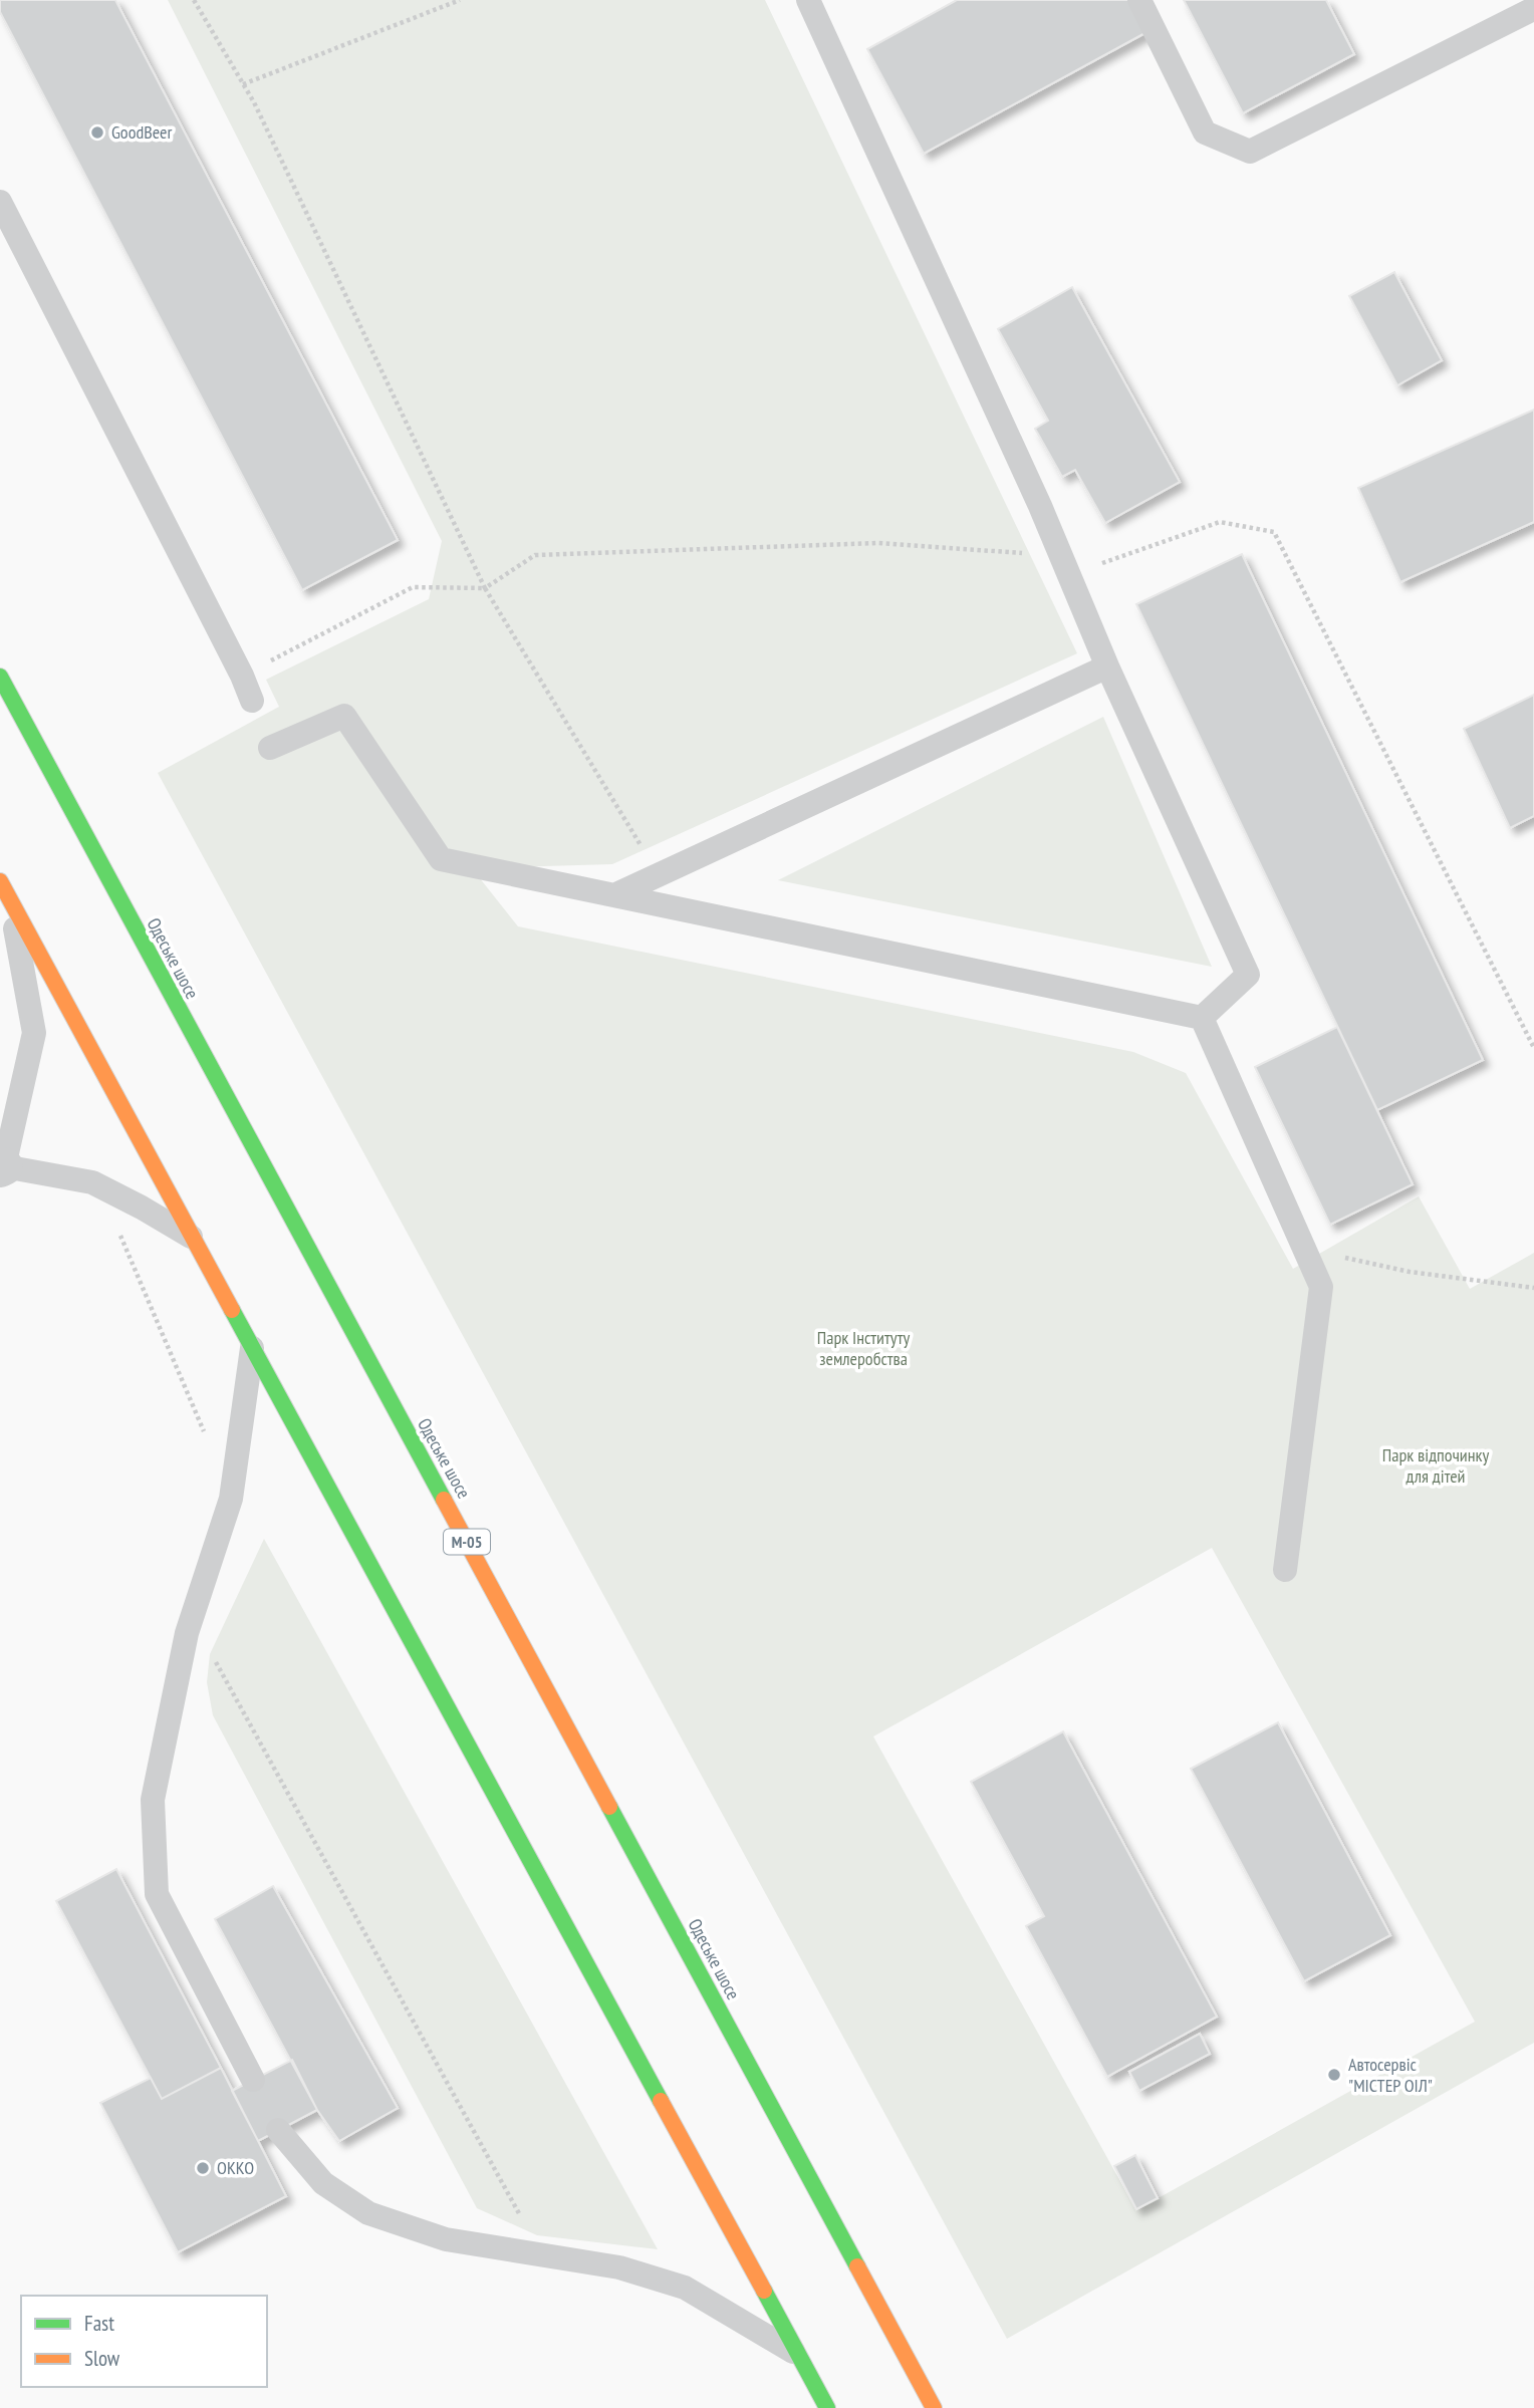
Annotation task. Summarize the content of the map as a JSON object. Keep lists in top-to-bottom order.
{
  "streets": {
    "highway": ["Одеське шосе", "М-05"]
  },
  "parks": ["Парк Інституту землеробства", "Парк відпочинку для дітей"],
  "places": ["GoodBeer", "Автосервіс \"МІСТЕР ОІЛ\"", "ОККО"],
  "legend": ["Fast", "Slow"]
}
